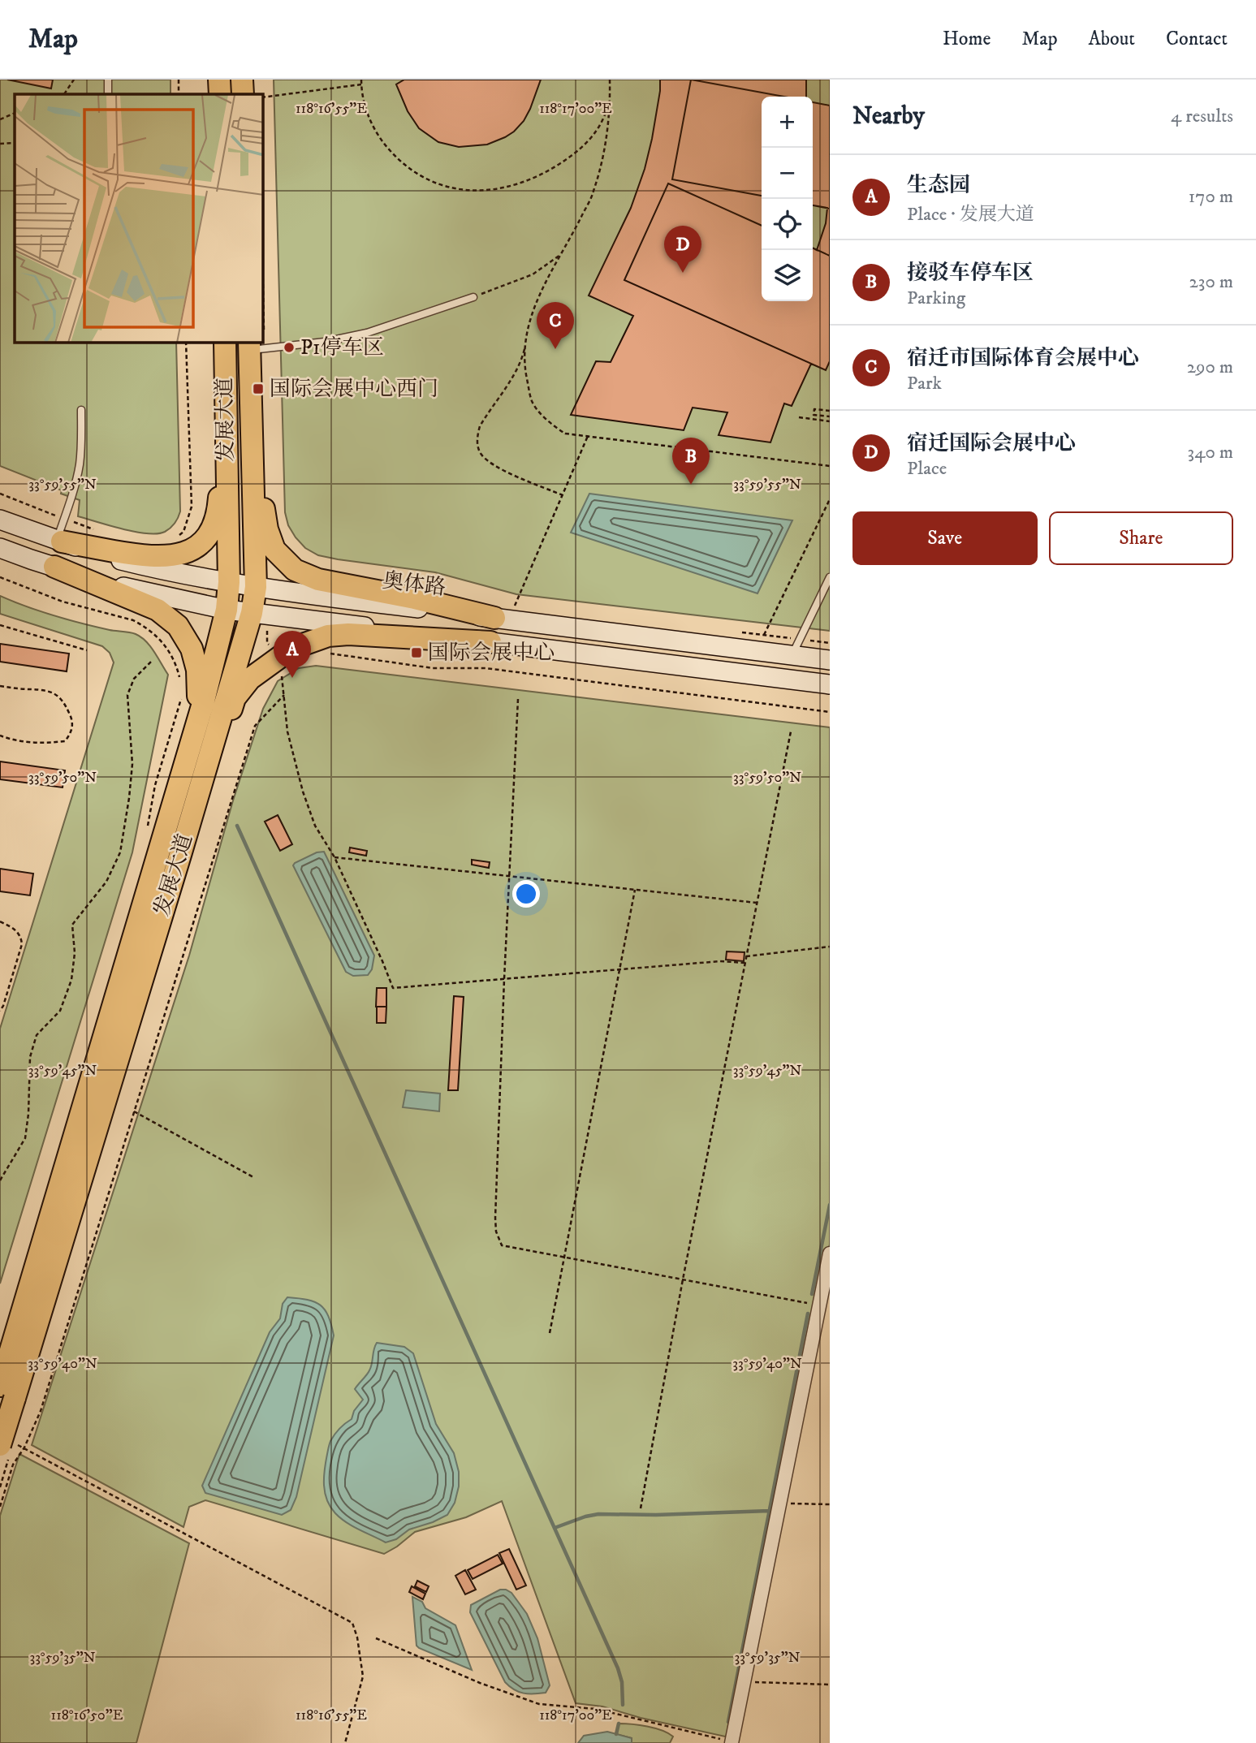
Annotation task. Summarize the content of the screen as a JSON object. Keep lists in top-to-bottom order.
{
  "streets": {
    "main road": ["发展大道", "奥体路"]
  },
  "crossings": [
    ["发展大道", "奥体路"]
  ],
  "places": {
    "other": ["P1停车区"],
    "transit": ["国际会展中心西门", "国际会展中心"]
  },
  "page": {
    "header": "Map",
    "nav": [
      "Home",
      "Map",
      "About",
      "Contact"
    ],
    "heading": ["Nearby", "4 results"],
    "map_buttons": ["+", "−"],
    "list": [
      {
        "mark": "A",
        "name": "生态园",
        "note": "Place · 发展大道",
        "value": "170 m"
      },
      {
        "mark": "B",
        "name": "接驳车停车区",
        "note": "Parking",
        "value": "230 m"
      },
      {
        "mark": "C",
        "name": "宿迁市国际体育会展中心",
        "note": "Park",
        "value": "290 m"
      },
      {
        "mark": "D",
        "name": "宿迁国际会展中心",
        "note": "Place",
        "value": "340 m"
      }
    ],
    "pins": [
      "D",
      "C",
      "B",
      "A"
    ],
    "buttons": ["Save", "Share"]
  },
  "coordinates": [
    "118°16'55\"E",
    "118°17'00\"E",
    "33°59'55\"N",
    "33°59'50\"N",
    "33°59'45\"N",
    "33°59'40\"N",
    "33°59'35\"N",
    "118°16'50\"E"
  ]
}
